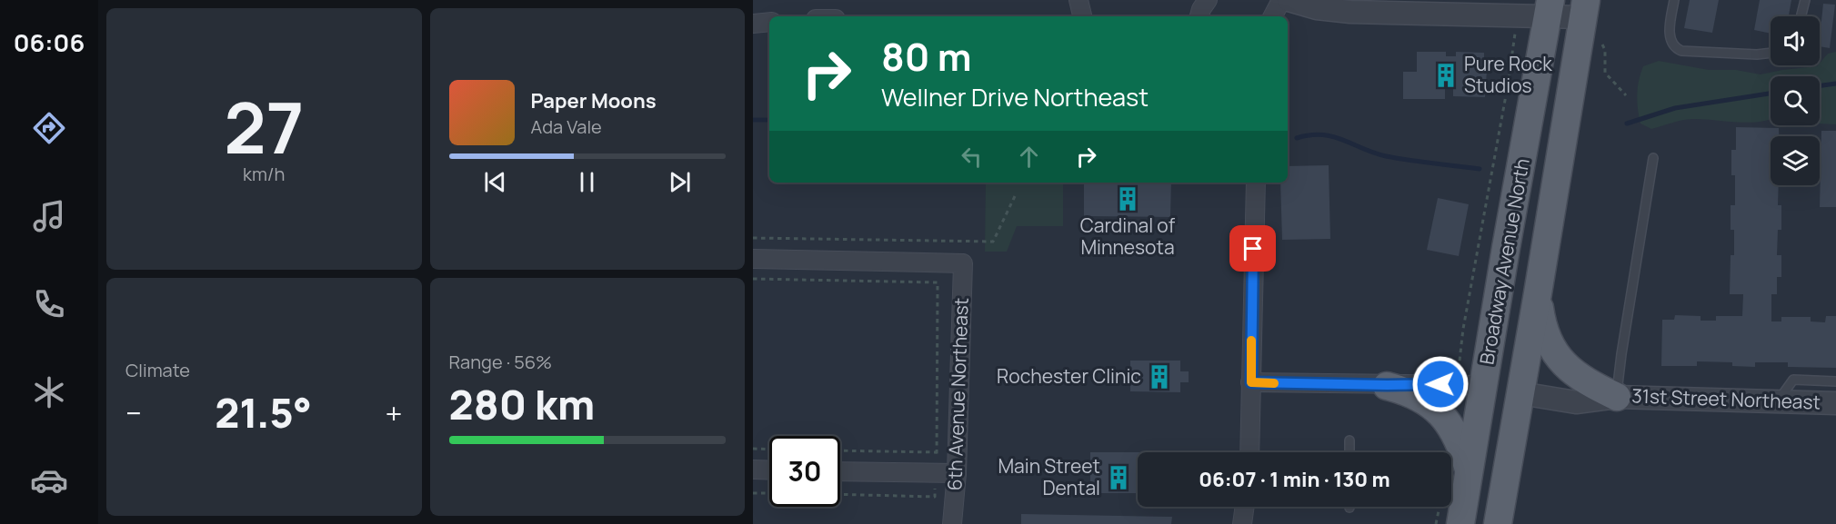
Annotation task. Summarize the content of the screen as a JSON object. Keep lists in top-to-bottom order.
{
  "streets": {
    "main road": ["Broadway Avenue North"],
    "street": ["6th Avenue Northeast", "31st Street Northeast"]
  },
  "crossings": [
    ["Broadway Avenue North", "31st Street Northeast"]
  ],
  "places": {
    "building": [
      "Pure Rock Studios",
      "Cardinal of Minnesota",
      "Rochester Clinic",
      "Main Street Dental"
    ]
  },
  "page": {
    "tabs": "06:06",
    "tile": [
      ["27", "km/h"],
      "Climate",
      ["Range · 56%", "280 km"]
    ],
    "turn": ["80 m", "Wellner Drive Northeast"],
    "song": ["Paper Moons", "Ada Vale"],
    "heat": ["−", "21.5°", "+"],
    "limit": "30",
    "trip": "06:07 · 1 min · 130 m"
  }
}
